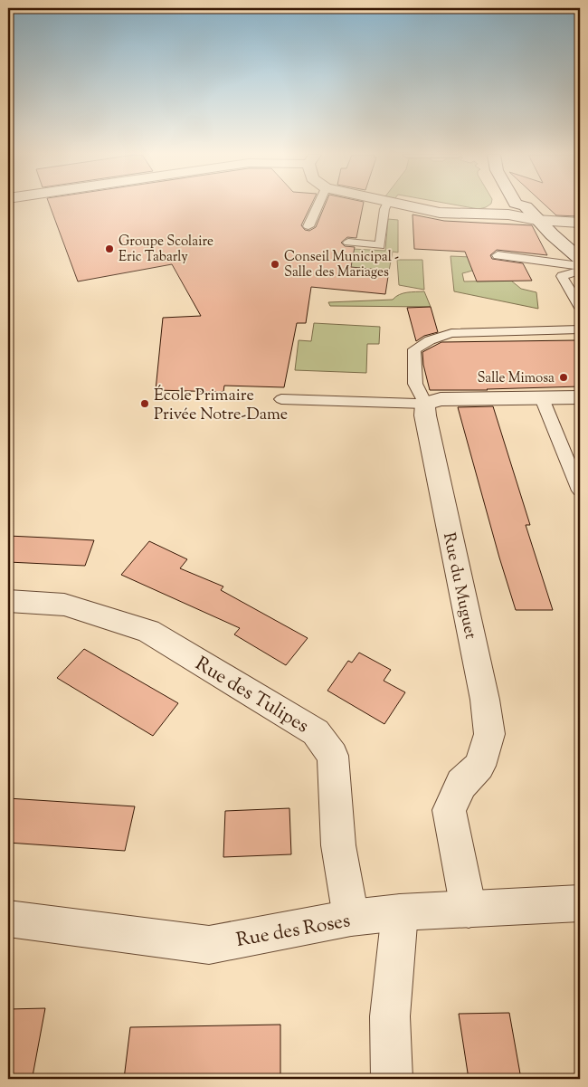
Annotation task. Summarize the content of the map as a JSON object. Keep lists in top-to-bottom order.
{
  "streets": {
    "street": ["Rue du Muguet", "Rue des Tulipes", "Rue des Roses"]
  },
  "crossings": [
    ["Rue du Muguet", "Rue des Roses"],
    ["Rue des Tulipes", "Rue des Roses"]
  ],
  "places": [
    "Groupe Scolaire Eric Tabarly",
    "Conseil Municipal - Salle des Mariages",
    "Salle Mimosa",
    "École Primaire Privée Notre-Dame"
  ]
}
